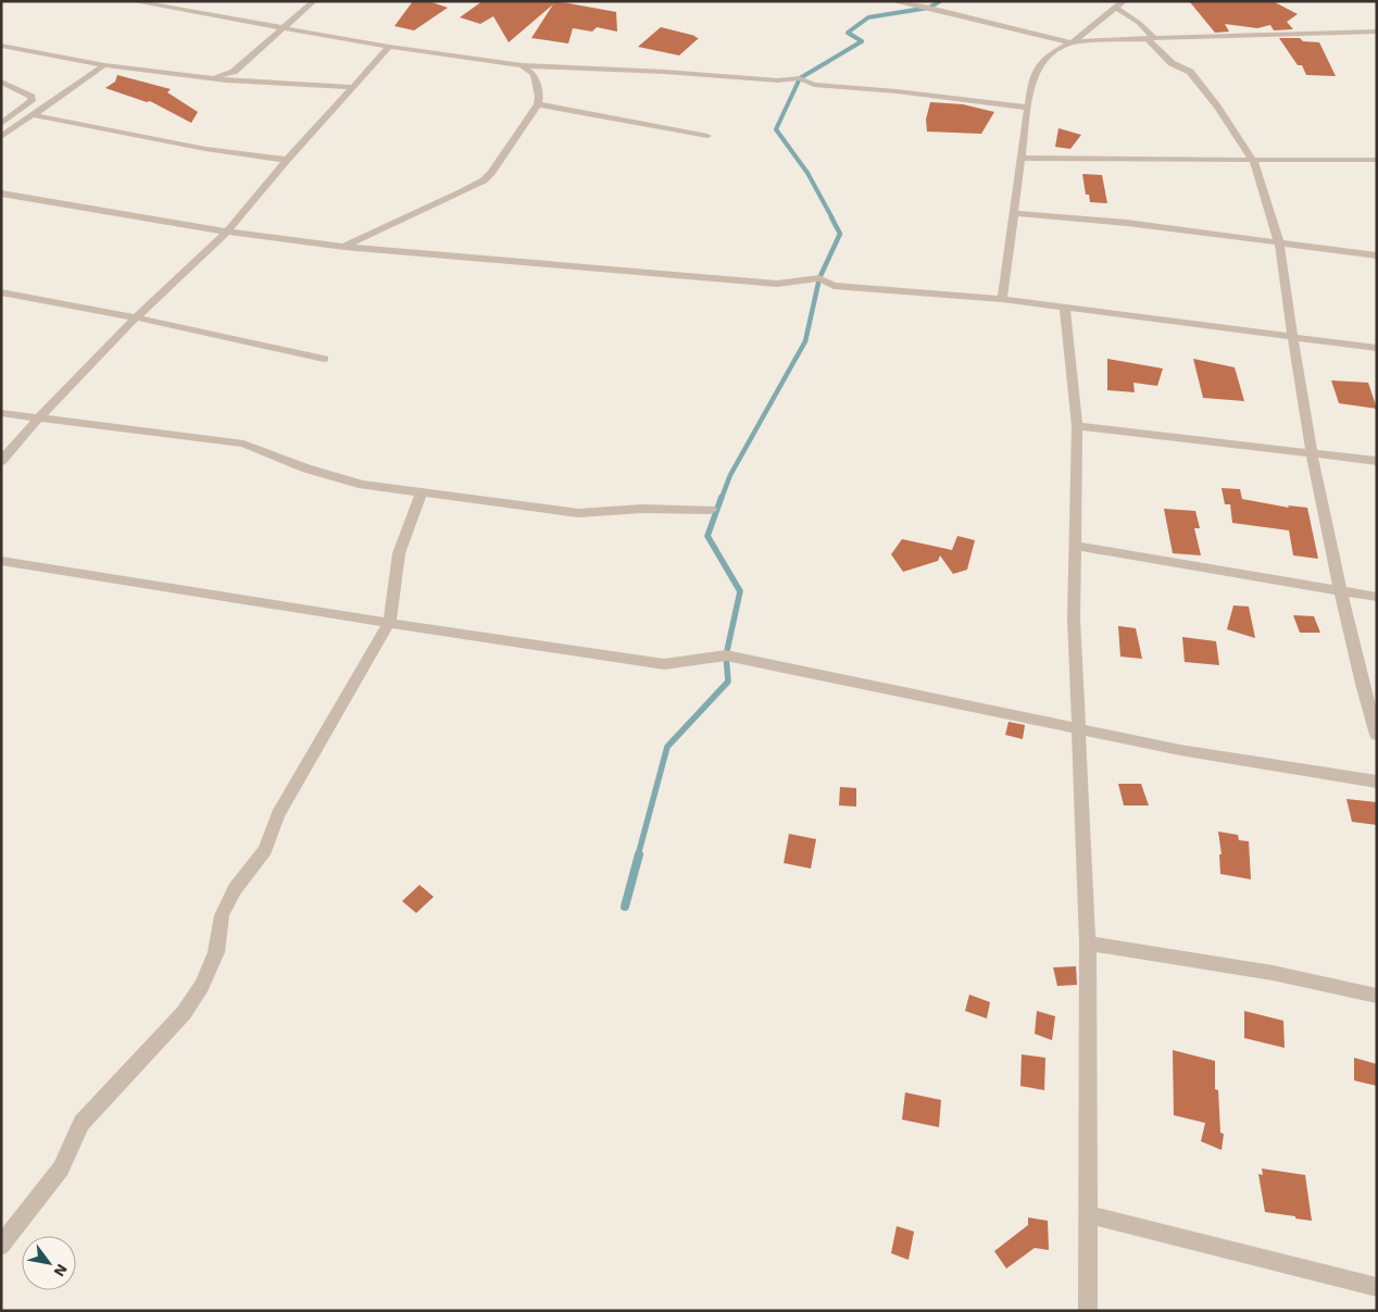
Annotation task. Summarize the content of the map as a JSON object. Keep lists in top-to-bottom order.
{
  "north": "bottom right"
}
